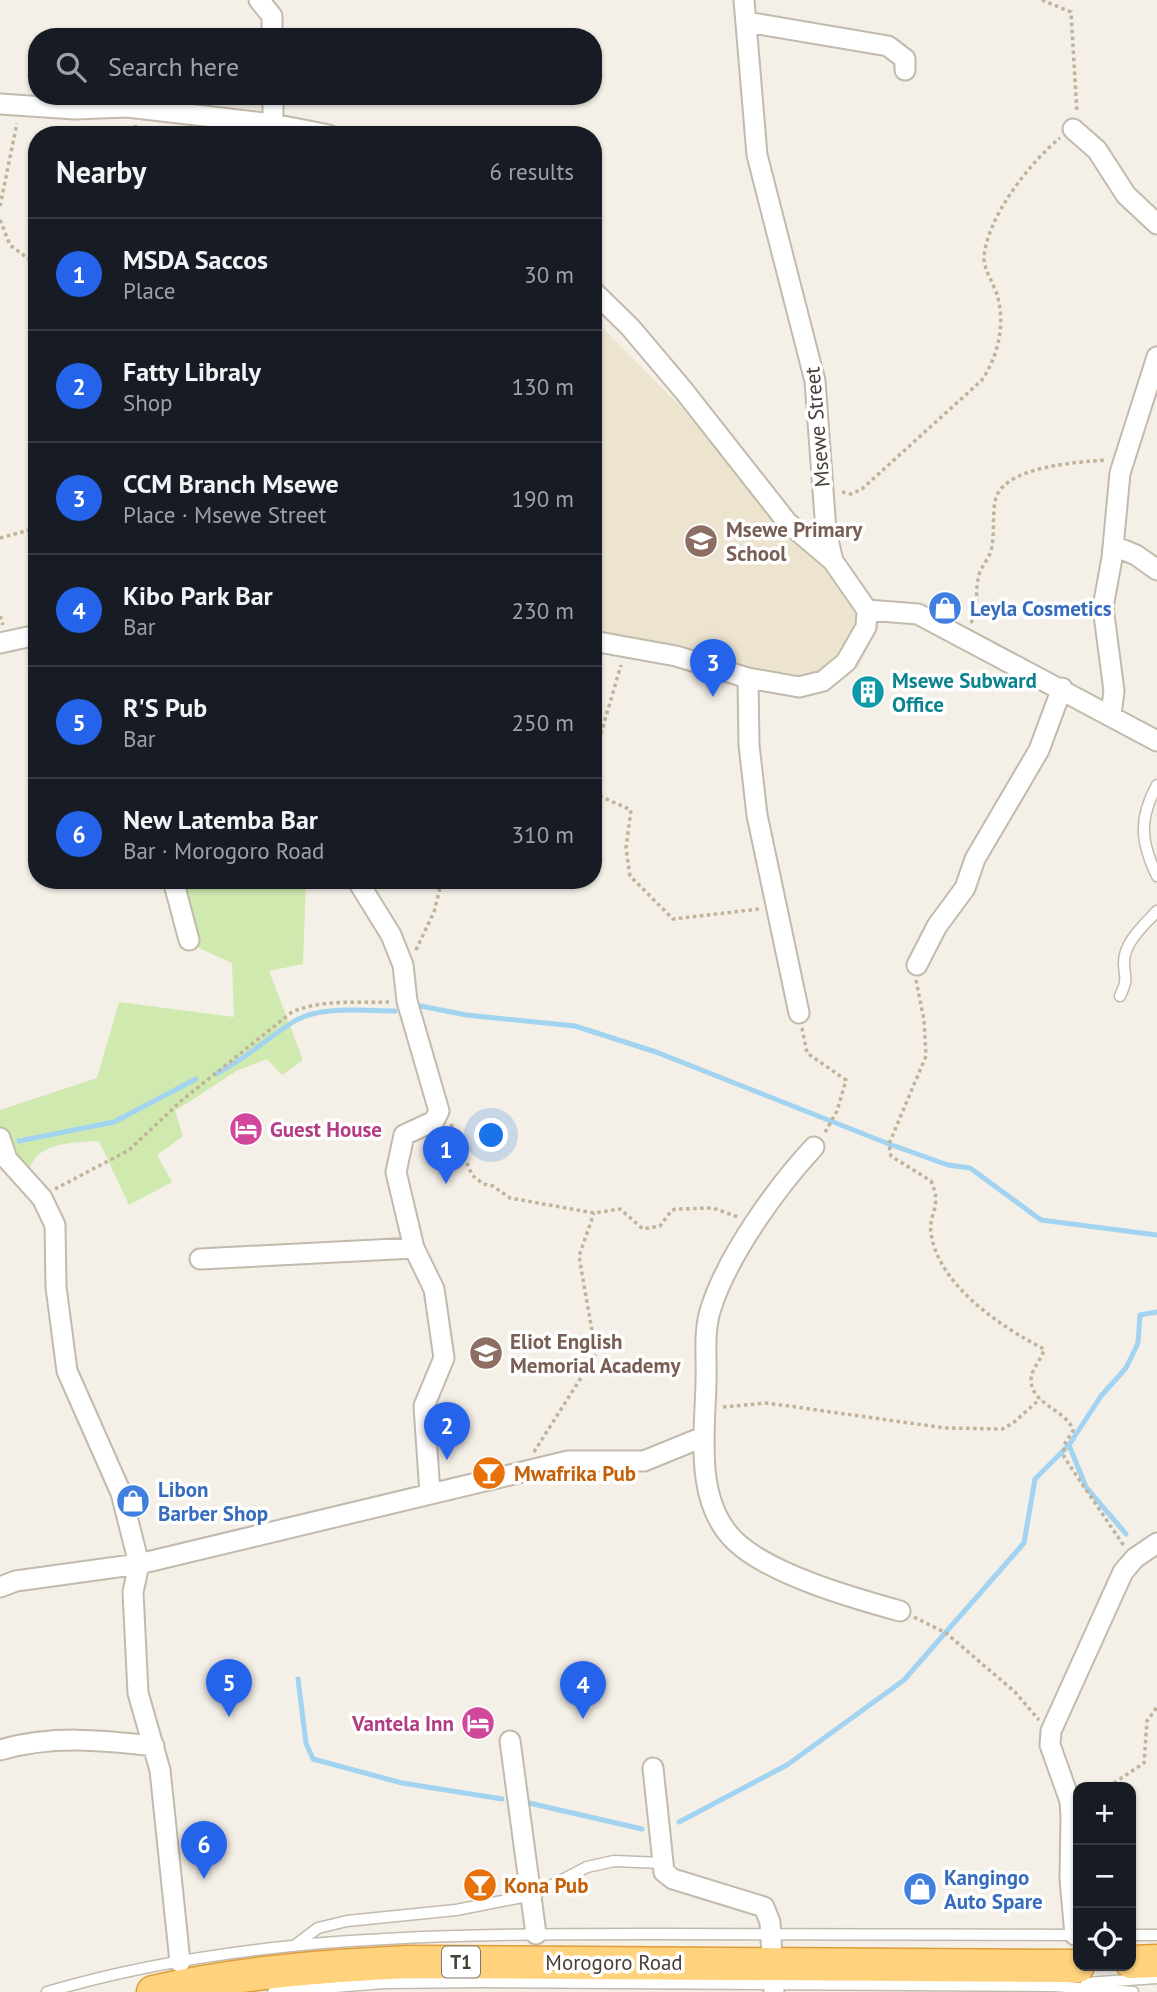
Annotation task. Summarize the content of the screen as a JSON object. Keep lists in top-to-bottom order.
{
  "streets": {
    "highway": ["T1", "Morogoro Road"],
    "street": ["Msewe Street"]
  },
  "places": {
    "school or university": ["Msewe Primary School", "Eliot English Memorial Academy"],
    "shop": ["Leyla Cosmetics", "Libon Barber Shop", "Kangingo Auto Spare"],
    "building": ["Msewe Subward Office"],
    "hotel": ["Guest House", "Vantela Inn"],
    "bar": ["Mwafrika Pub", "Kona Pub"]
  },
  "page": {
    "search": "Search here",
    "heading": ["Nearby", "6 results"],
    "list": [
      {
        "mark": "1",
        "name": "MSDA Saccos",
        "note": "Place",
        "value": "30 m"
      },
      {
        "mark": "2",
        "name": "Fatty Libraly",
        "note": "Shop",
        "value": "130 m"
      },
      {
        "mark": "3",
        "name": "CCM Branch Msewe",
        "note": "Place · Msewe Street",
        "value": "190 m"
      },
      {
        "mark": "4",
        "name": "Kibo Park Bar",
        "note": "Bar",
        "value": "230 m"
      },
      {
        "mark": "5",
        "name": "R'S Pub",
        "note": "Bar",
        "value": "250 m"
      },
      {
        "mark": "6",
        "name": "New Latemba Bar",
        "note": "Bar · Morogoro Road",
        "value": "310 m"
      }
    ],
    "pins": [
      "3",
      "1",
      "2",
      "5",
      "4",
      "6"
    ],
    "map_buttons": ["+", "−"]
  }
}
